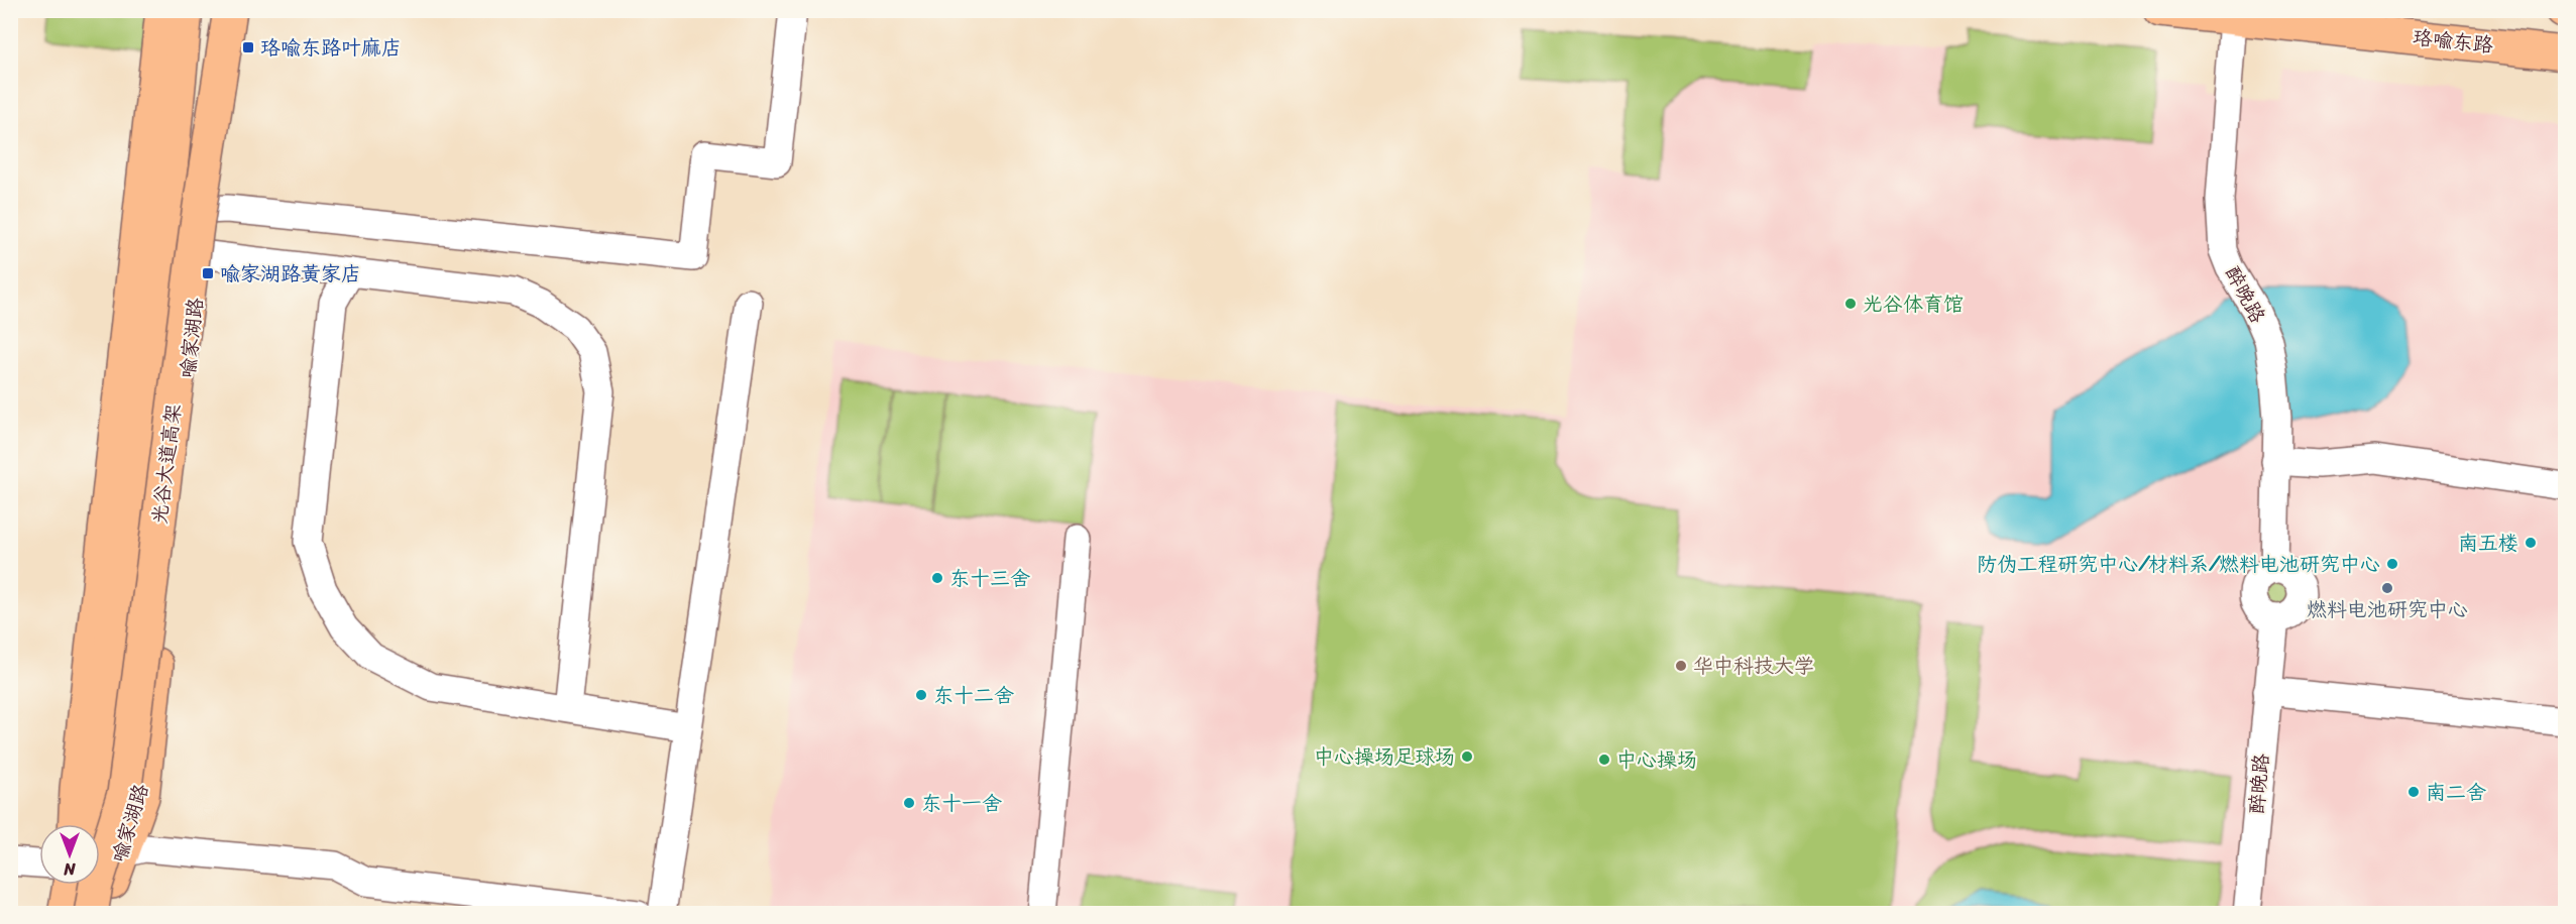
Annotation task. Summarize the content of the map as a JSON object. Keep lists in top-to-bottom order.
{
  "streets": {
    "main road": ["珞喻东路", "喻家湖路", "光谷大道高架"],
    "street": ["醉晚路"]
  },
  "crossings": [
    ["珞喻东路", "醉晚路"],
    ["喻家湖路", "光谷大道高架"]
  ],
  "places": {
    "transit": ["珞喻东路叶麻店", "喻家湖路黄家店"],
    "other": [
      "光谷体育馆",
      "南五楼",
      "防伪工程研究中心/材料系/燃料电池研究中心",
      "东十三舍",
      "燃料电池研究中心",
      "华中科技大学",
      "东十二舍",
      "中心操场足球场",
      "中心操场",
      "南二舍",
      "东十一舍"
    ]
  },
  "north": "bottom"
}
